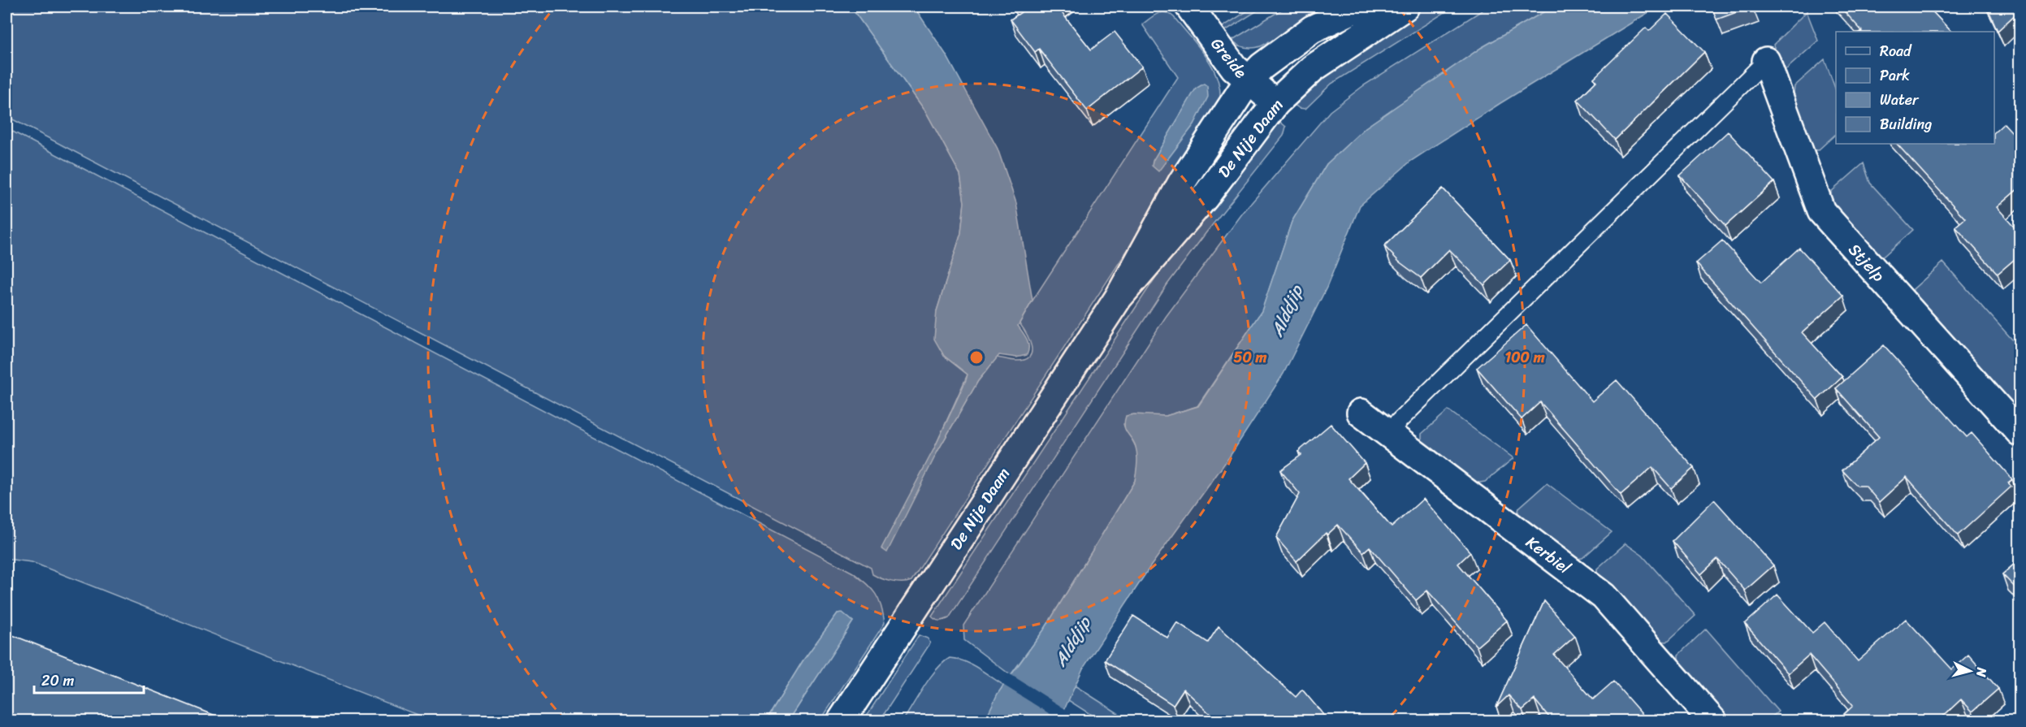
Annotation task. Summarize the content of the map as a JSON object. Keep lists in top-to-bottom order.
{
  "streets": {
    "street": [
      "Greide",
      "De Nije Daam",
      "Stjelp",
      "Kerbiel"
    ]
  },
  "crossings": [
    ["Greide", "De Nije Daam"]
  ],
  "water": ["Alddjip"],
  "legend": [
    "Road",
    "Park",
    "Water",
    "Building"
  ],
  "scale_bar": "20 m",
  "north": "right",
  "rings": ["50 m", "100 m"]
}
